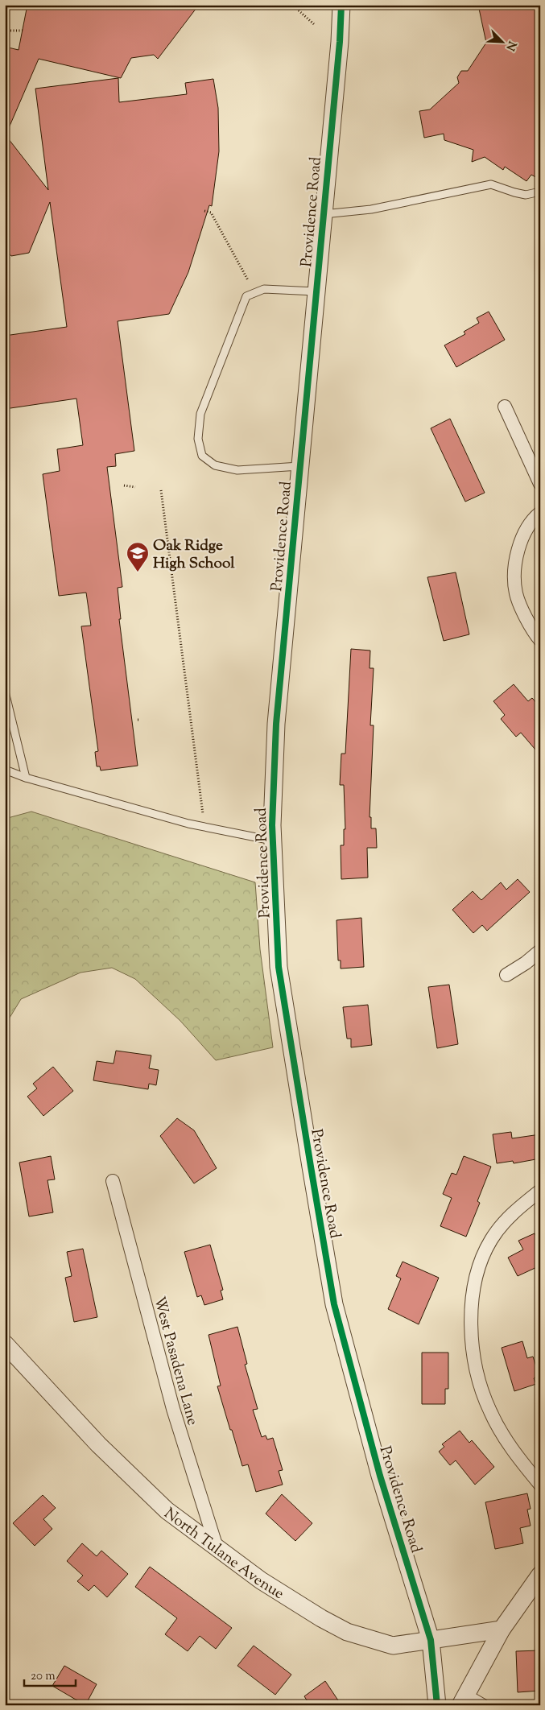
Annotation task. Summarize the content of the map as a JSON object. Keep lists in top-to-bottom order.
{
  "streets": {
    "street": ["Providence Road", "West Pasadena Lane", "North Tulane Avenue"]
  },
  "crossings": [
    ["Providence Road", "North Tulane Avenue"],
    ["West Pasadena Lane", "North Tulane Avenue"]
  ],
  "places": {
    "school or university": ["Oak Ridge High School"]
  },
  "scale_bar": "20 m",
  "north": "bottom right"
}
